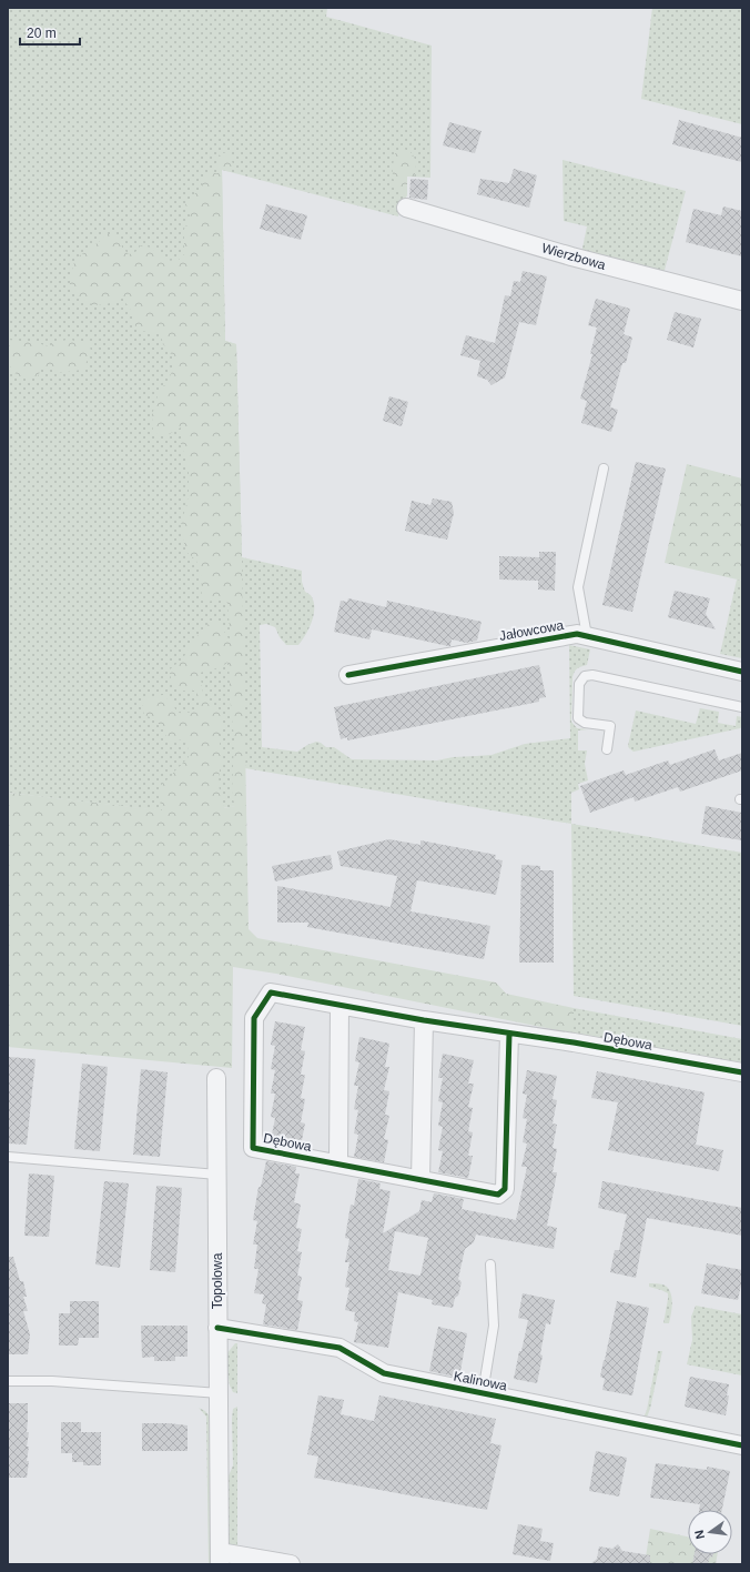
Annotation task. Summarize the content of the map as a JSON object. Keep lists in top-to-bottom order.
{
  "streets": {
    "street": [
      "Wierzbowa",
      "Jałowcowa",
      "Dębowa",
      "Topolowa",
      "Kalinowa"
    ]
  },
  "crossings": [
    ["Topolowa", "Kalinowa"]
  ],
  "scale_bar": "20 m",
  "north": "left"
}
